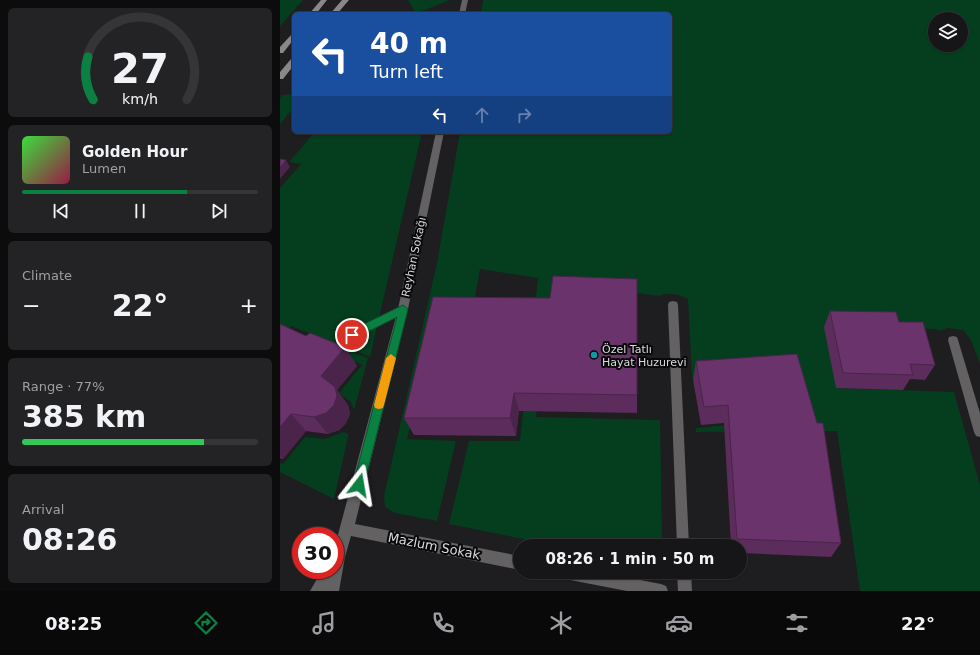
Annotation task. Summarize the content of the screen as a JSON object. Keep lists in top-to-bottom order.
{
  "streets": {
    "street": ["Reyhan Sokağı", "Mazlum Sokak"]
  },
  "crossings": [
    ["Reyhan Sokağı", "Mazlum Sokak"]
  ],
  "places": ["Özel Tatlı Hayat Huzurevi"],
  "page": {
    "turn": ["40 m", "Turn left"],
    "song": ["Golden Hour", "Lumen"],
    "tile": [
      "Climate",
      ["Range · 77%", "385 km"],
      ["Arrival", "08:26"]
    ],
    "heat": ["−", "22°", "+"],
    "limit": "30",
    "trip": "08:26 · 1 min · 50 m",
    "tabs": ["08:25", "22°"],
    "gauge": ["27", "km/h"]
  }
}
